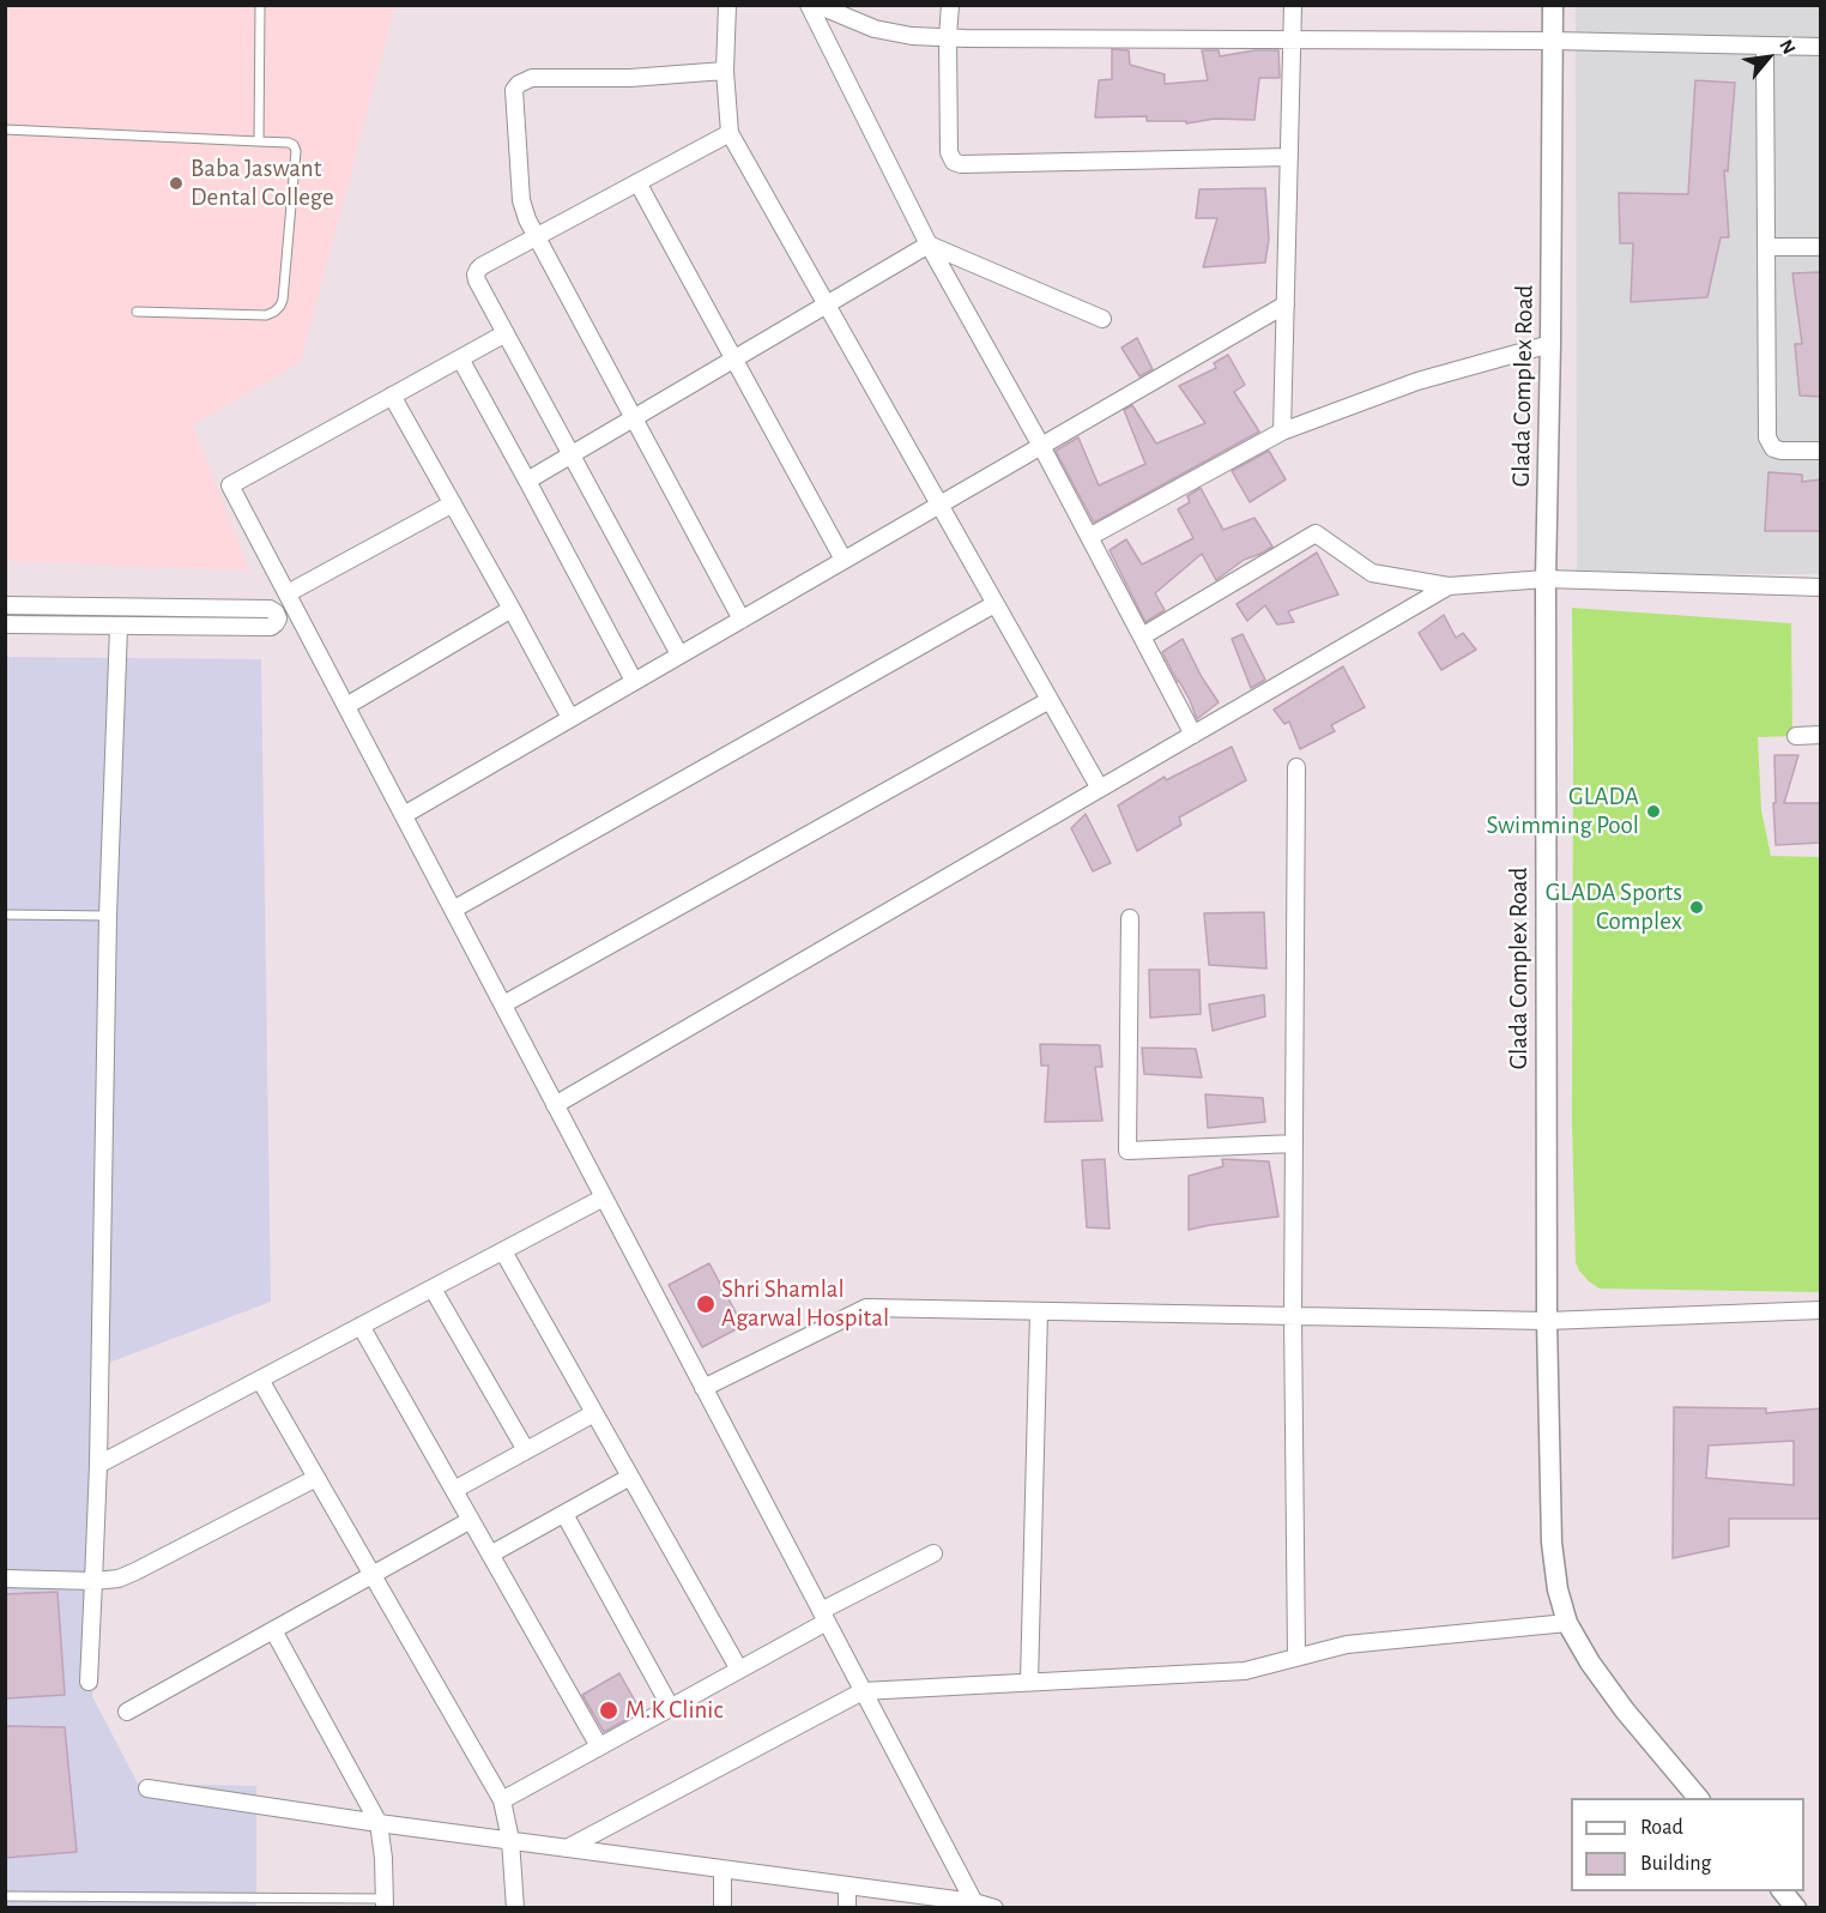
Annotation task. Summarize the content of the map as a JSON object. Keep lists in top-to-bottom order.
{
  "streets": {
    "street": ["Glada Complex Road"]
  },
  "places": [
    "Baba Jaswant Dental College",
    "GLADA Swimming Pool",
    "GLADA Sports Complex",
    "Shri Shamlal Agarwal Hospital",
    "M.K Clinic"
  ],
  "legend": ["Road", "Building"],
  "north": "top right"
}
